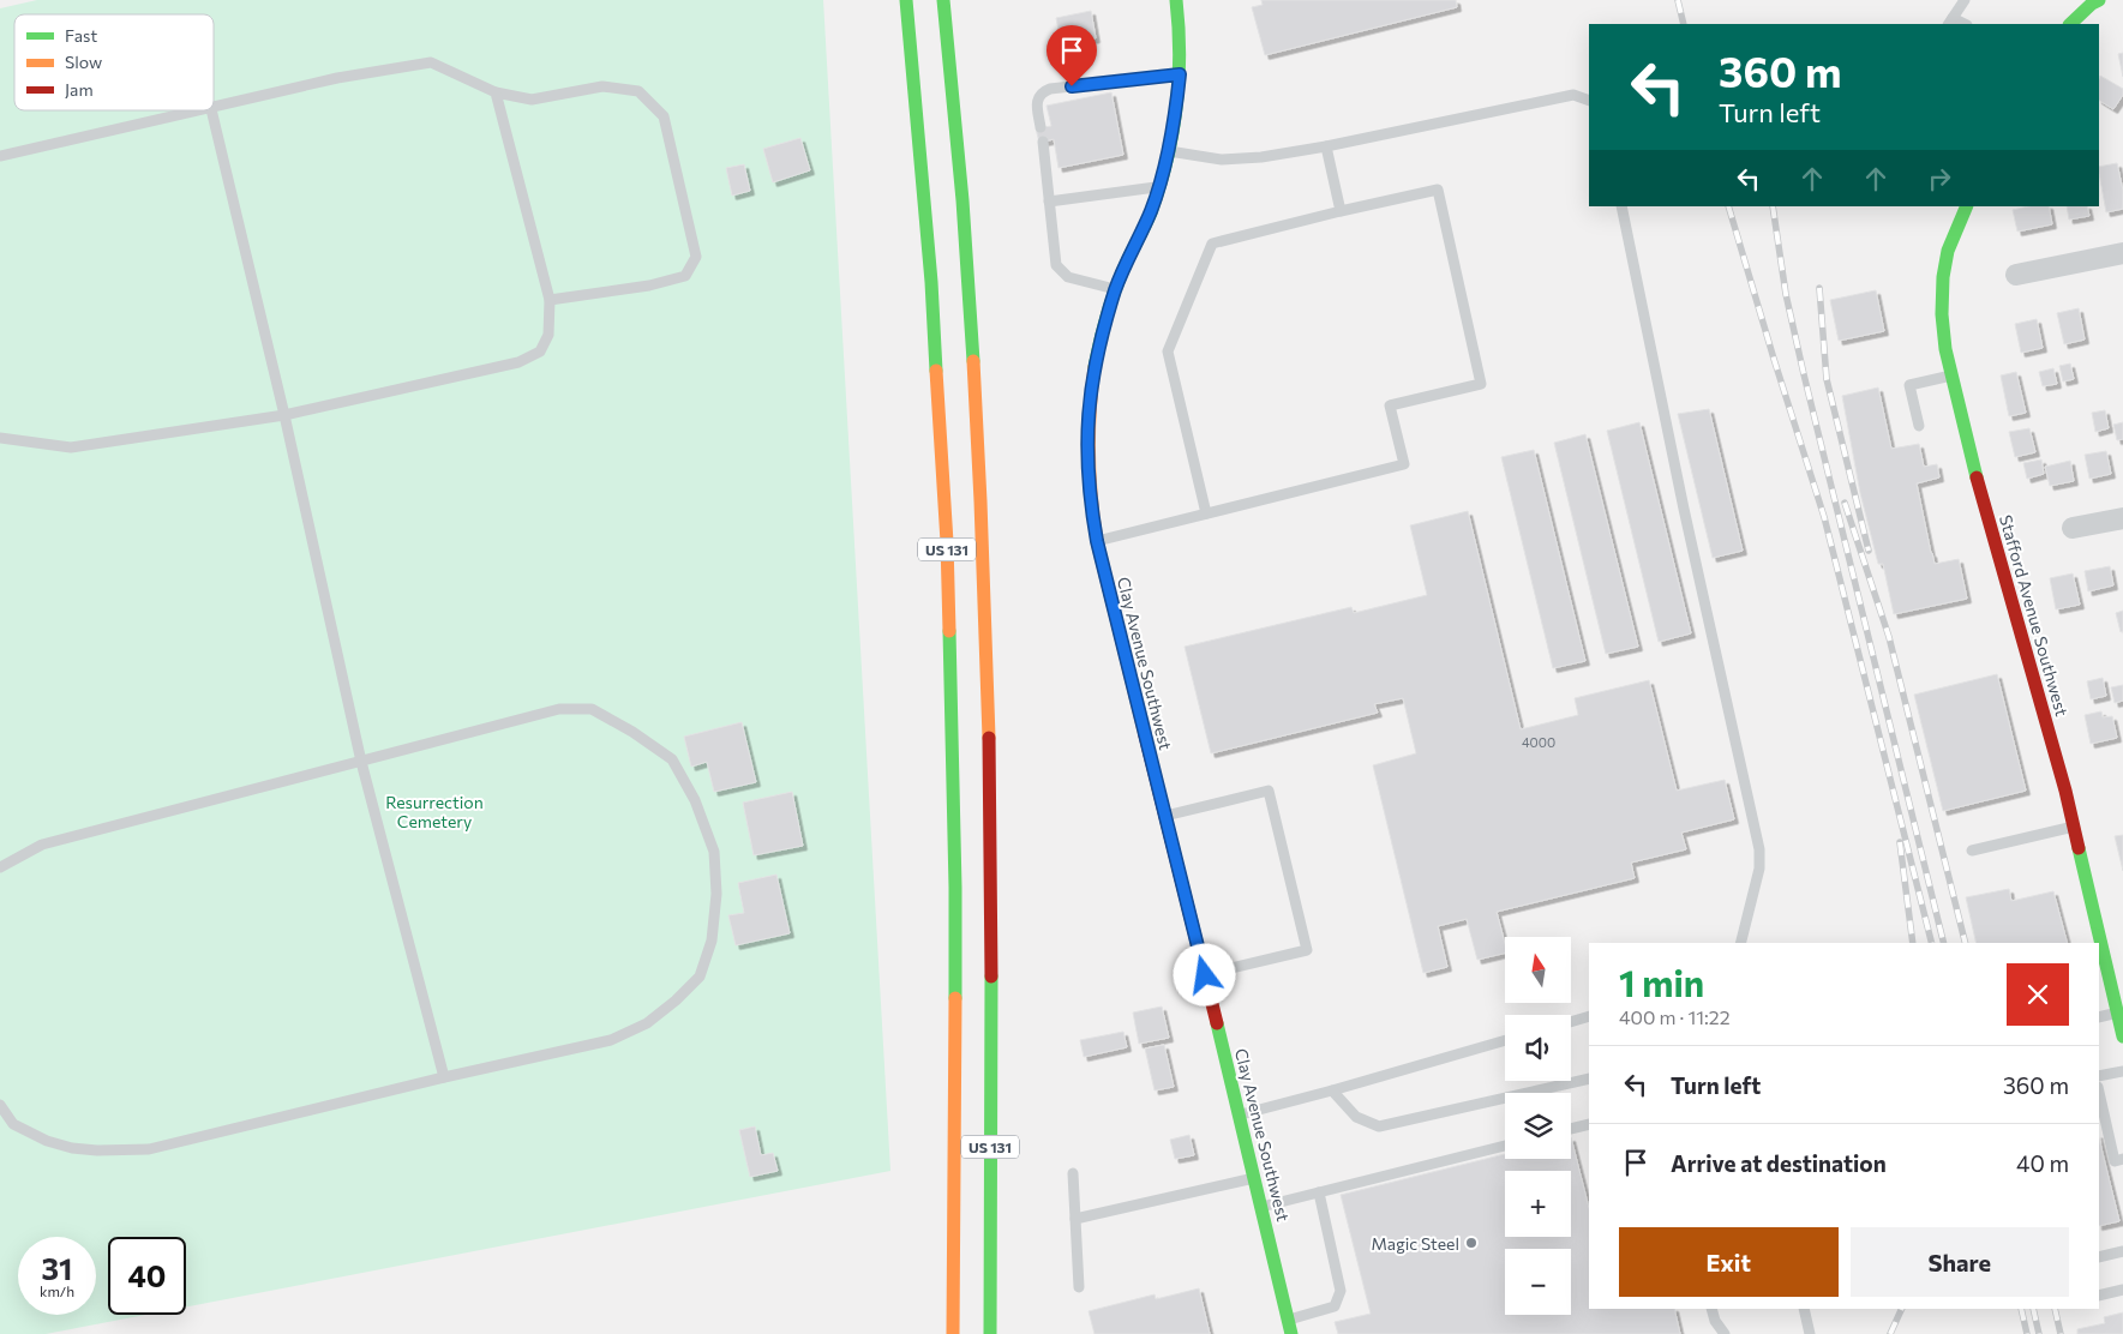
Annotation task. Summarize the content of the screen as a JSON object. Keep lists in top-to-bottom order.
{
  "streets": {
    "main road": ["US 131", "Stafford Avenue Southwest", "Clay Avenue Southwest"]
  },
  "parks": ["Resurrection Cemetery"],
  "places": ["Magic Steel"],
  "house_numbers": ["4000"],
  "legend": ["Fast", "Slow", "Jam"],
  "north": "top",
  "page": {
    "turn": ["360 m", "Turn left"],
    "map_buttons": ["+", "−"],
    "heading": ["1 min", "400 m · 11:22"],
    "list": [
      {
        "name": "Turn left",
        "value": "360 m"
      },
      {
        "name": "Arrive at destination",
        "value": "40 m"
      }
    ],
    "buttons": ["Exit", "Share"],
    "speed": "31 km/h",
    "limit": "40"
  }
}
